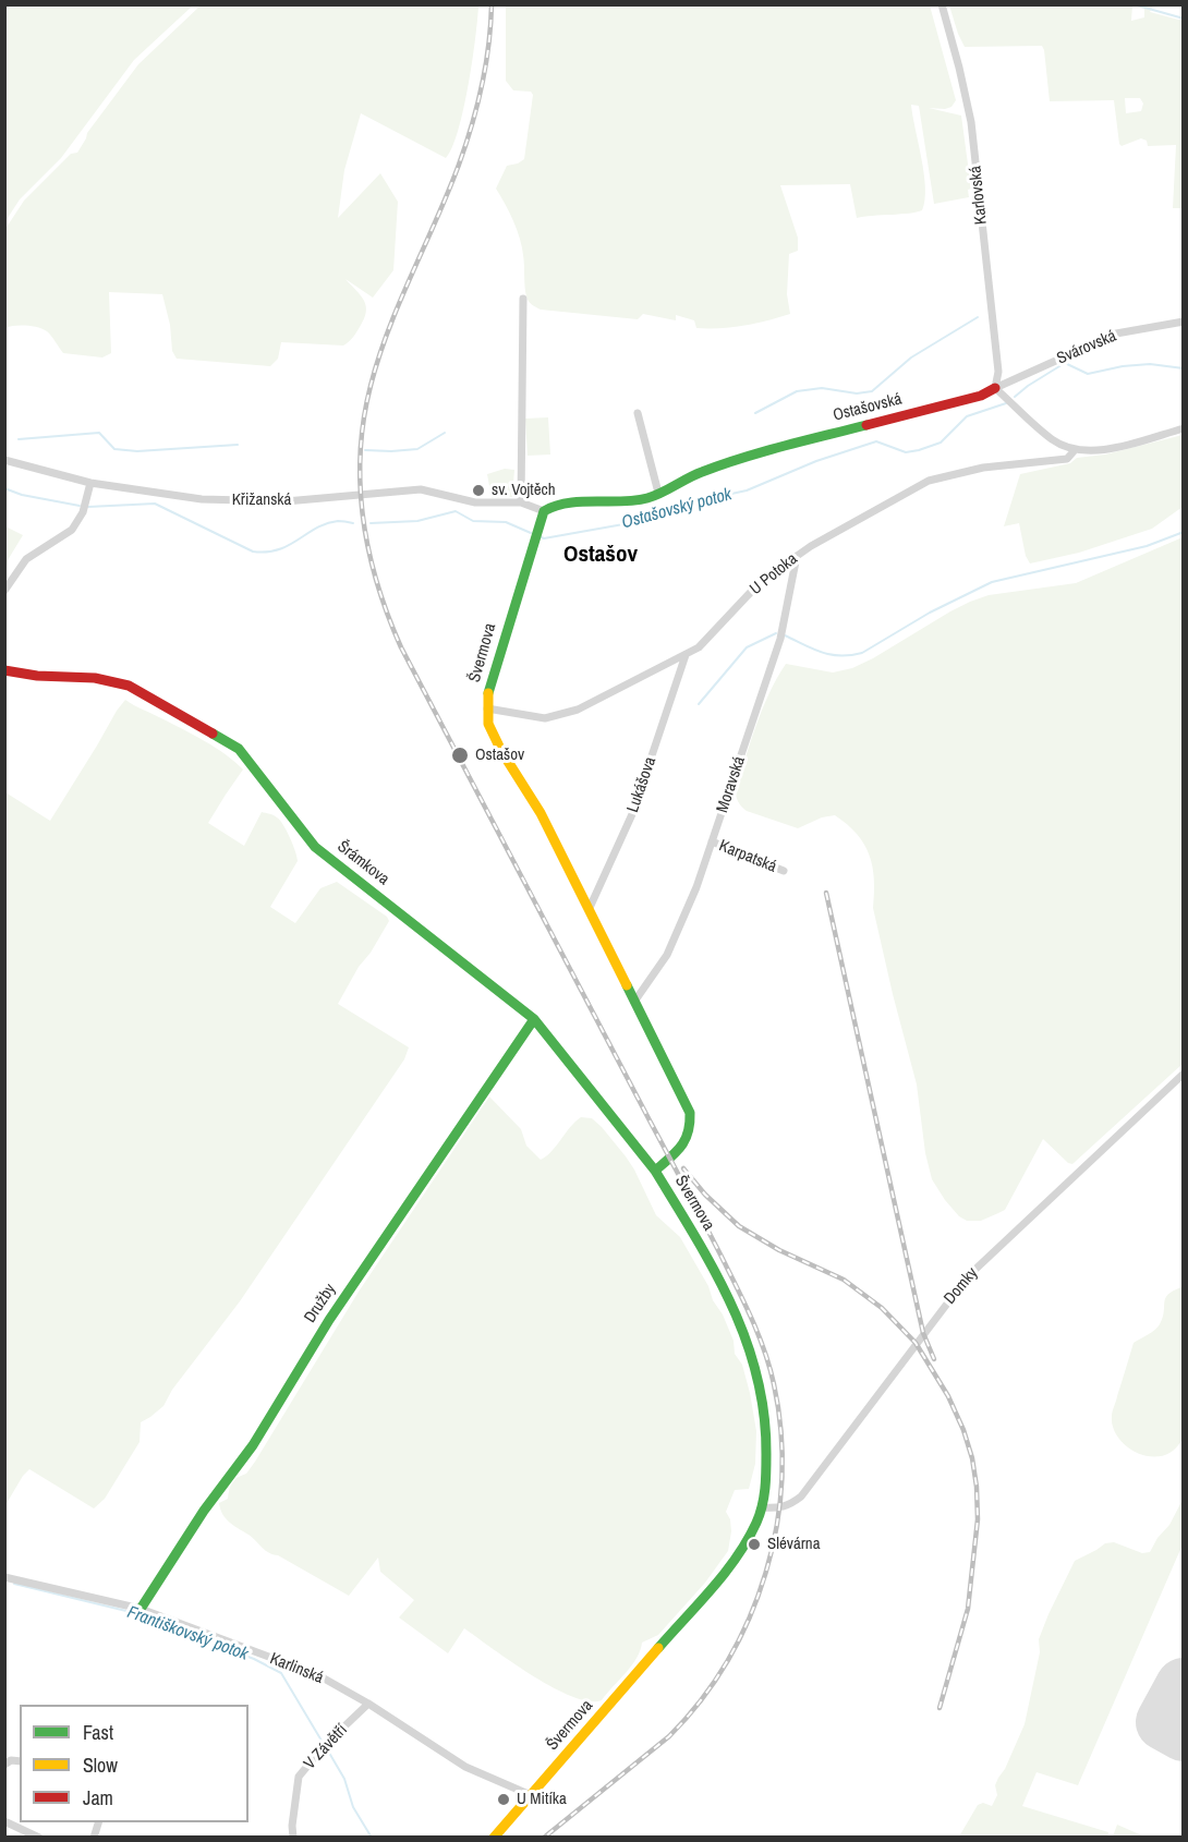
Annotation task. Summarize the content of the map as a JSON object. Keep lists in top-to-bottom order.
{
  "streets": {
    "street": [
      "Karlovská",
      "Svárovská",
      "Ostašovská",
      "Křižanská",
      "U Potoka",
      "Švermova",
      "Lukášova",
      "Moravská",
      "Karpatská",
      "Šrámkova",
      "Domky",
      "Družby",
      "Karlinská",
      "V Závětří"
    ]
  },
  "crossings": [
    ["Karlovská", "Svárovská"],
    ["Karlovská", "Ostašovská"],
    ["Svárovská", "Ostašovská"],
    ["Ostašovská", "Křižanská"],
    ["Ostašovská", "Švermova"],
    ["Křižanská", "Švermova"],
    ["U Potoka", "Švermova"],
    ["U Potoka", "Lukášova"],
    ["U Potoka", "Moravská"],
    ["Švermova", "Lukášova"],
    ["Švermova", "Moravská"],
    ["Švermova", "Šrámkova"],
    ["Švermova", "Domky"],
    ["Švermova", "Karlinská"],
    ["Moravská", "Karpatská"],
    ["Šrámkova", "Družby"],
    ["Družby", "Karlinská"],
    ["Karlinská", "V Závětří"]
  ],
  "districts": ["Ostašov"],
  "water": ["Ostašovský potok", "Františkovský potok"],
  "places": [
    "sv. Vojtěch",
    "Ostašov",
    "Slévárna",
    "U Mitíka"
  ],
  "legend": ["Fast", "Slow", "Jam"]
}
